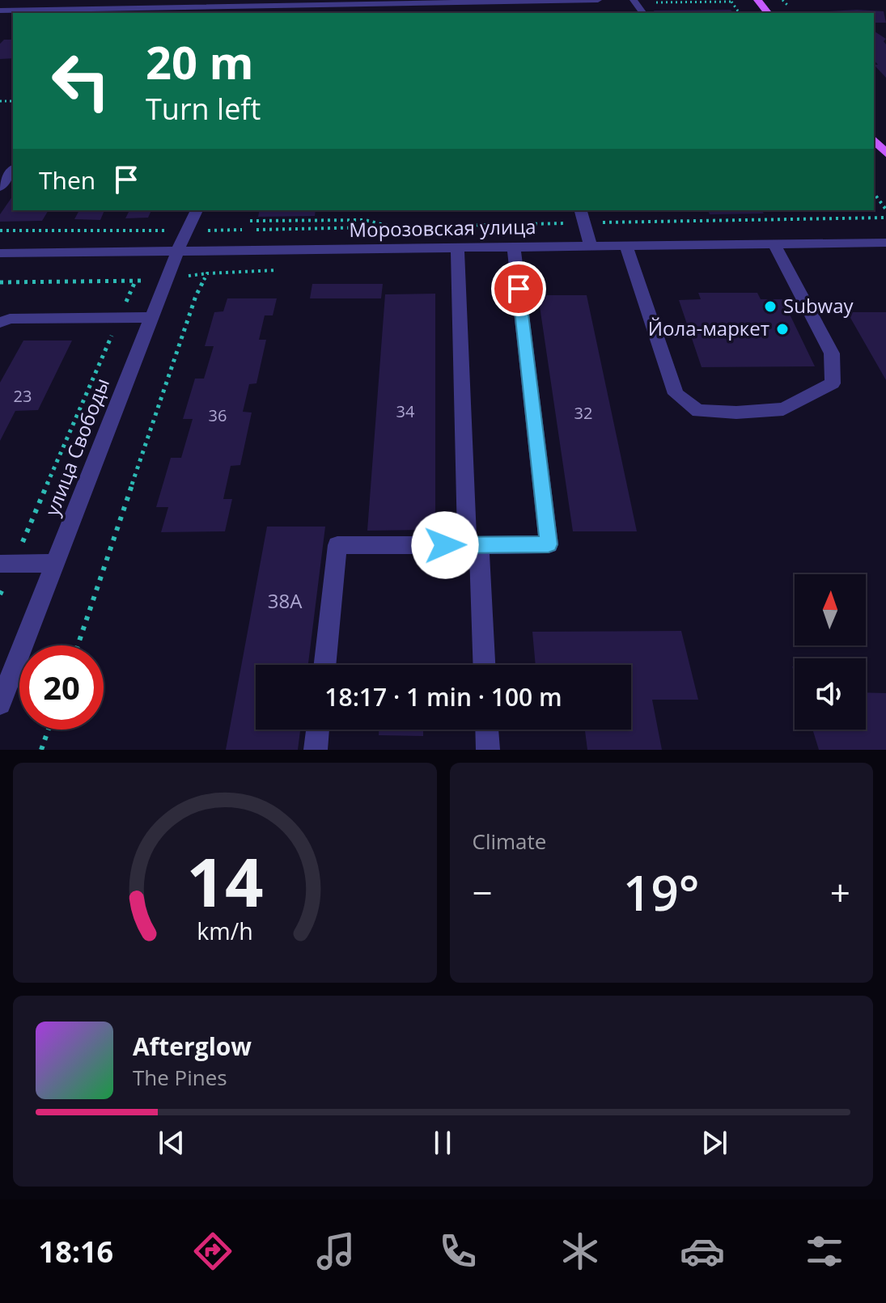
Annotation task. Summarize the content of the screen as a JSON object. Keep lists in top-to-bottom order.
{
  "streets": {
    "street": ["Морозовская улица", "улица Свободы"]
  },
  "crossings": [
    ["Морозовская улица", "улица Свободы"]
  ],
  "places": ["Subway", "Йола-маркет"],
  "house_numbers": [
    "23",
    "34",
    "32",
    "36",
    "38А"
  ],
  "north": "top",
  "page": {
    "turn": ["20 m", "Turn left"],
    "then": "Then",
    "limit": "20",
    "trip": "18:17 · 1 min · 100 m",
    "tile": "Climate",
    "heat": ["−", "19°", "+"],
    "song": ["Afterglow", "The Pines"],
    "tabs": "18:16",
    "gauge": ["14", "km/h"]
  }
}
